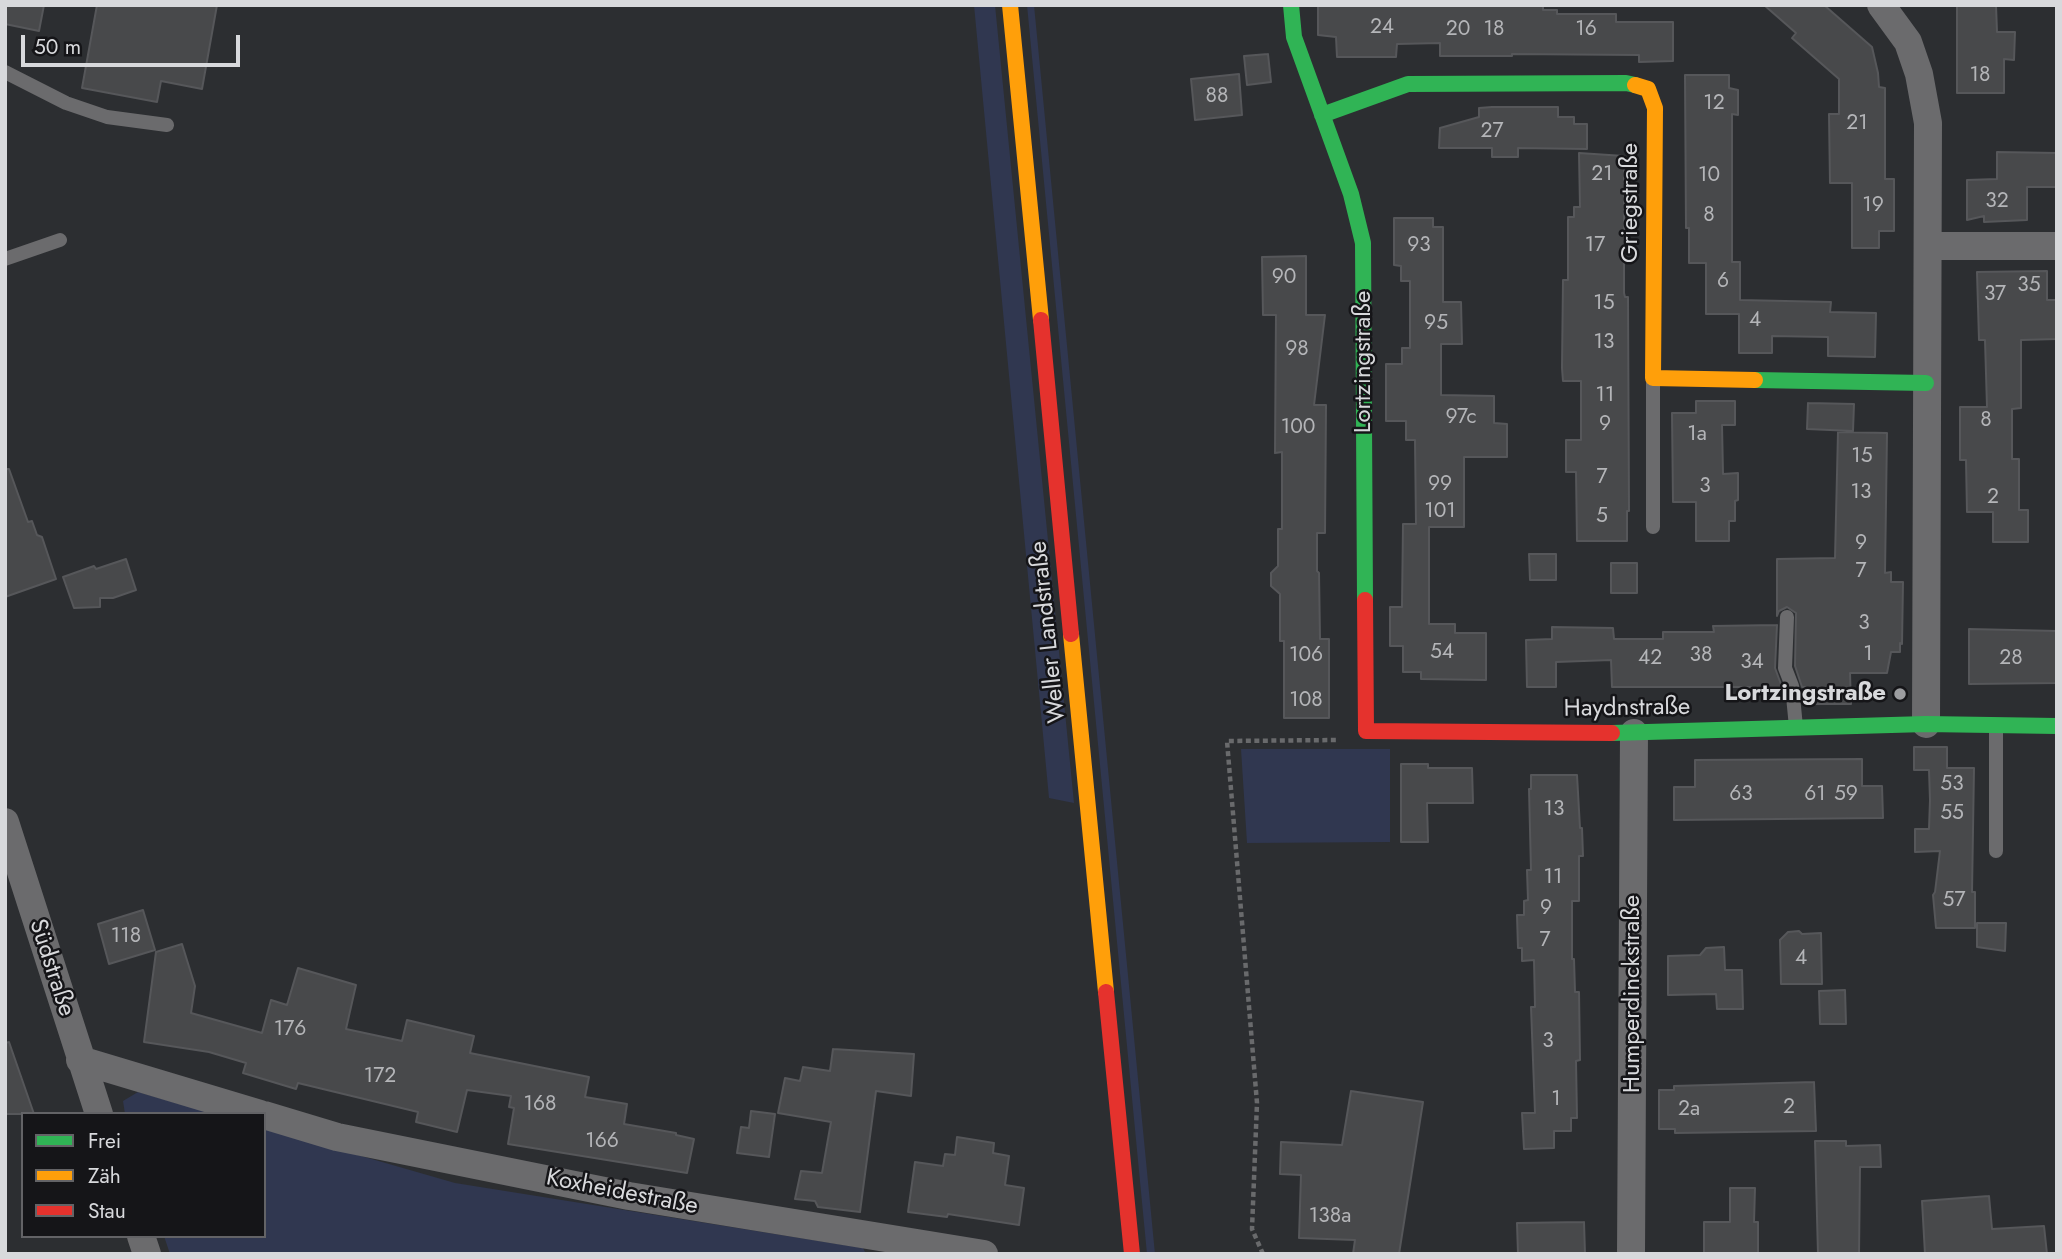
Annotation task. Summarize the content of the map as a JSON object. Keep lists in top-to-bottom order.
{
  "streets": {
    "street": [
      "Griegstraße",
      "Lortzingstraße",
      "Weller Landstraße",
      "Haydnstraße",
      "Südstraße",
      "Humperdinckstraße",
      "Koxheidestraße"
    ]
  },
  "crossings": [
    ["Griegstraße", "Lortzingstraße"],
    ["Lortzingstraße", "Haydnstraße"],
    ["Haydnstraße", "Humperdinckstraße"],
    ["Südstraße", "Koxheidestraße"]
  ],
  "places": ["Lortzingstraße"],
  "house_numbers": [
    "24",
    "20",
    "18",
    "16",
    "18",
    "88",
    "12",
    "21",
    "27",
    "21",
    "10",
    "32",
    "19",
    "8",
    "93",
    "17",
    "90",
    "6",
    "35",
    "37",
    "15",
    "4",
    "95",
    "13",
    "98",
    "11",
    "97c",
    "8",
    "9",
    "100",
    "1a",
    "15",
    "7",
    "99",
    "3",
    "13",
    "2",
    "101",
    "5",
    "9",
    "7",
    "3",
    "54",
    "1",
    "106",
    "38",
    "42",
    "28",
    "34",
    "108",
    "53",
    "63",
    "61",
    "59",
    "13",
    "55",
    "11",
    "57",
    "9",
    "118",
    "7",
    "4",
    "176",
    "3",
    "172",
    "1",
    "168",
    "2",
    "2a",
    "166",
    "138a"
  ],
  "legend": ["Frei", "Zäh", "Stau"],
  "scale_bar": "50 m"
}
